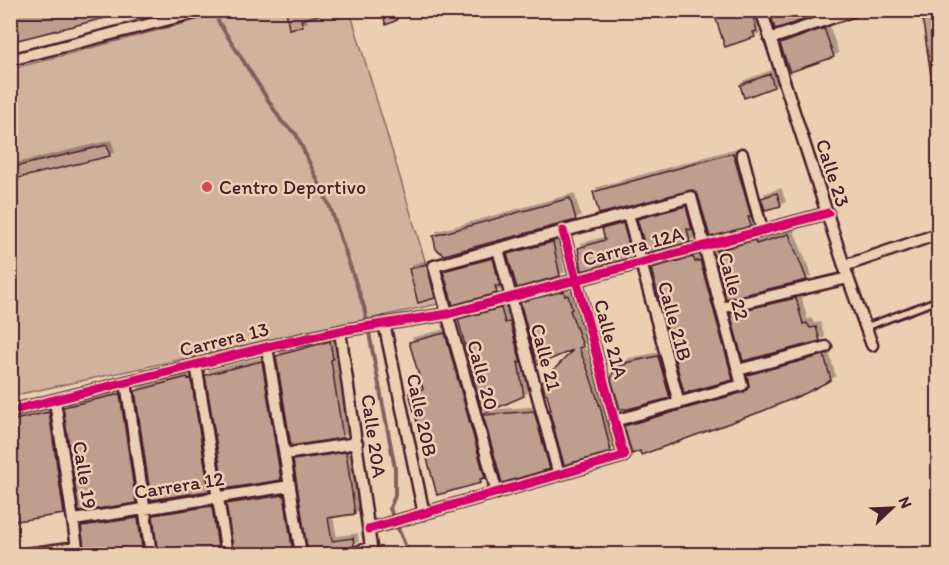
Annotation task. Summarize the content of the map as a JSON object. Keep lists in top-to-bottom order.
{
  "streets": {
    "street": [
      "Calle 23",
      "Carrera 12A",
      "Calle 22",
      "Calle 21B",
      "Carrera 13",
      "Calle 21A",
      "Calle 21",
      "Calle 20",
      "Calle 20B",
      "Calle 20A",
      "Calle 19",
      "Carrera 12"
    ]
  },
  "crossings": [
    ["Calle 23", "Carrera 12A"],
    ["Carrera 12A", "Calle 22"],
    ["Carrera 12A", "Calle 21B"],
    ["Carrera 12A", "Carrera 13"],
    ["Carrera 12A", "Calle 21A"],
    ["Carrera 12A", "Calle 21"],
    ["Carrera 12A", "Calle 20"],
    ["Calle 22", "Calle 21B"],
    ["Carrera 13", "Calle 20"],
    ["Carrera 13", "Calle 20B"],
    ["Carrera 13", "Calle 20A"],
    ["Carrera 13", "Calle 19"],
    ["Calle 21A", "Calle 21"],
    ["Calle 21", "Calle 20"],
    ["Calle 19", "Carrera 12"]
  ],
  "places": ["Centro Deportivo"],
  "north": "top right"
}
